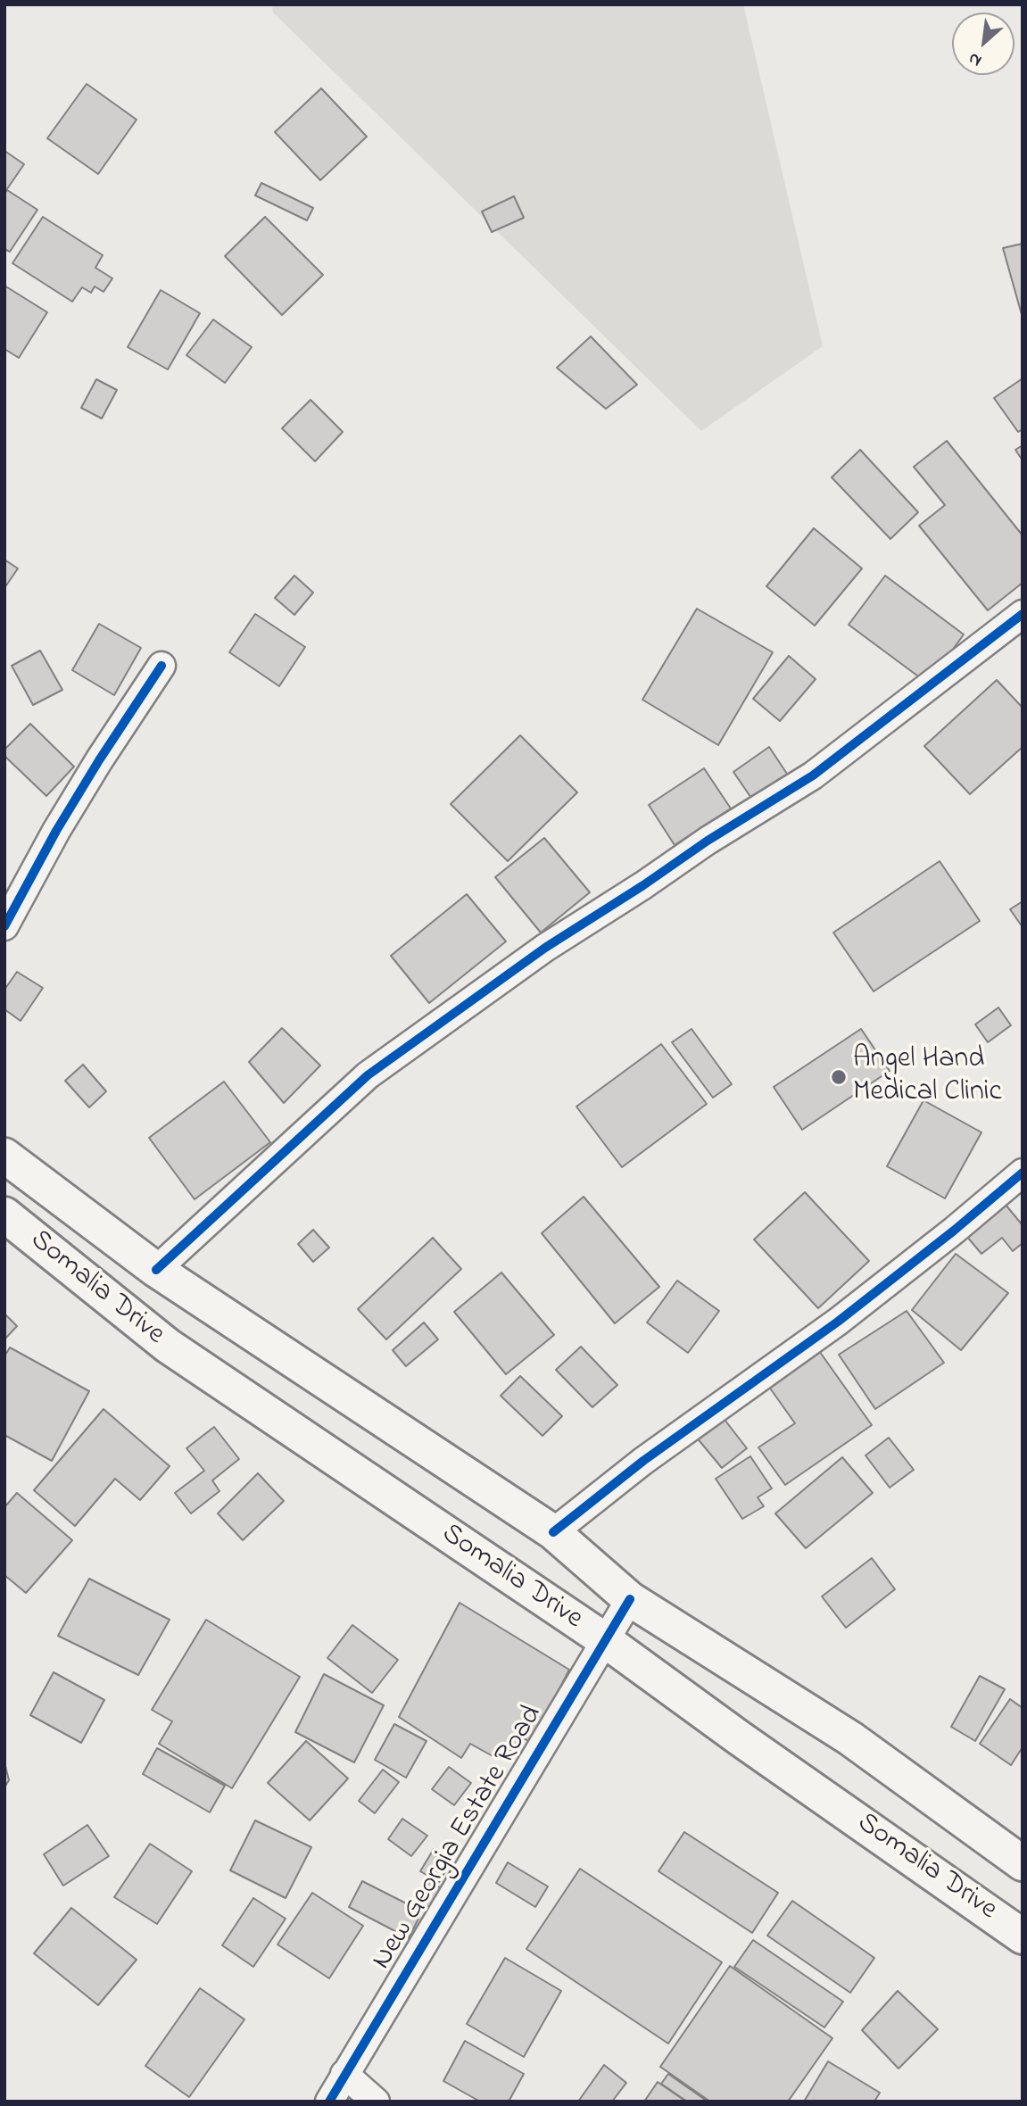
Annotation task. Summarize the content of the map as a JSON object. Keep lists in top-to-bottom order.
{
  "streets": {
    "main road": ["Somalia Drive"],
    "street": ["New Georgia Estate Road"]
  },
  "crossings": [
    ["Somalia Drive", "New Georgia Estate Road"]
  ],
  "places": ["Angel Hand Medical Clinic"],
  "north": "bottom left"
}
